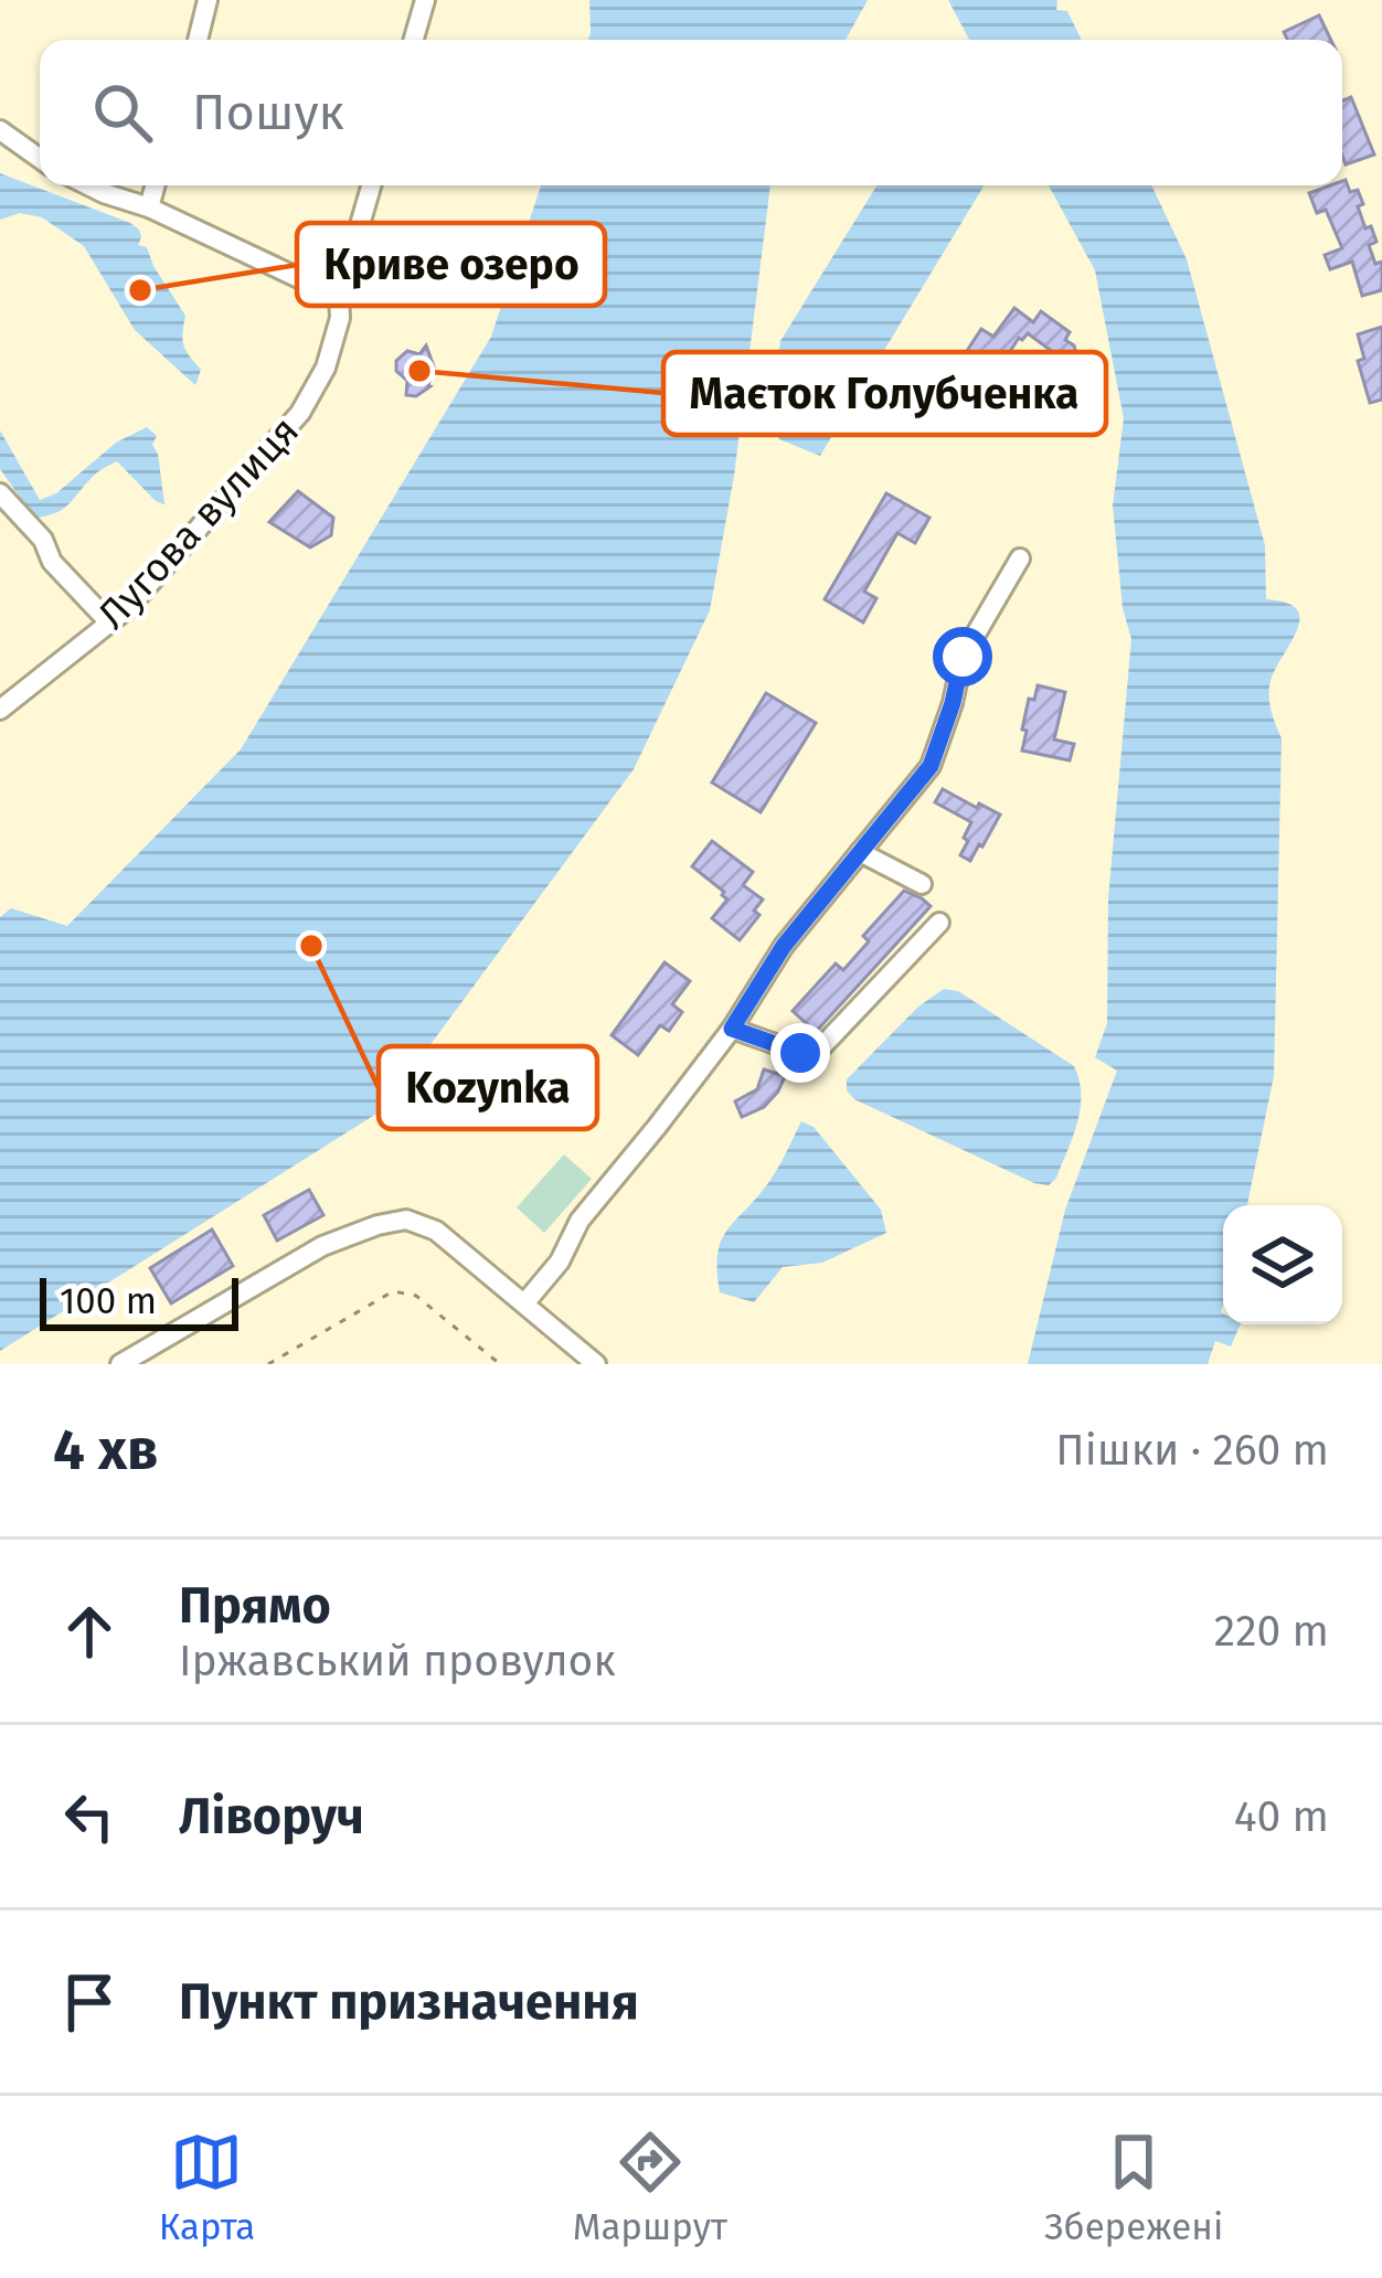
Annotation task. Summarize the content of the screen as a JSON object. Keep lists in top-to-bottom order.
{
  "streets": {
    "street": ["Лугова вулиця"]
  },
  "places": ["Криве озеро", "Маєток Голубченка", "Kozynka"],
  "scale_bar": "100 m",
  "page": {
    "search": "Пошук",
    "scale": "100 m",
    "heading": ["4 хв", "Пішки · 260 m"],
    "list": [
      ["Прямо", "Іржавський провулок", "220 m"],
      ["Ліворуч", "40 m"],
      "Пункт призначення"
    ],
    "nav": ["Карта", "Маршрут", "Збережені"]
  }
}
